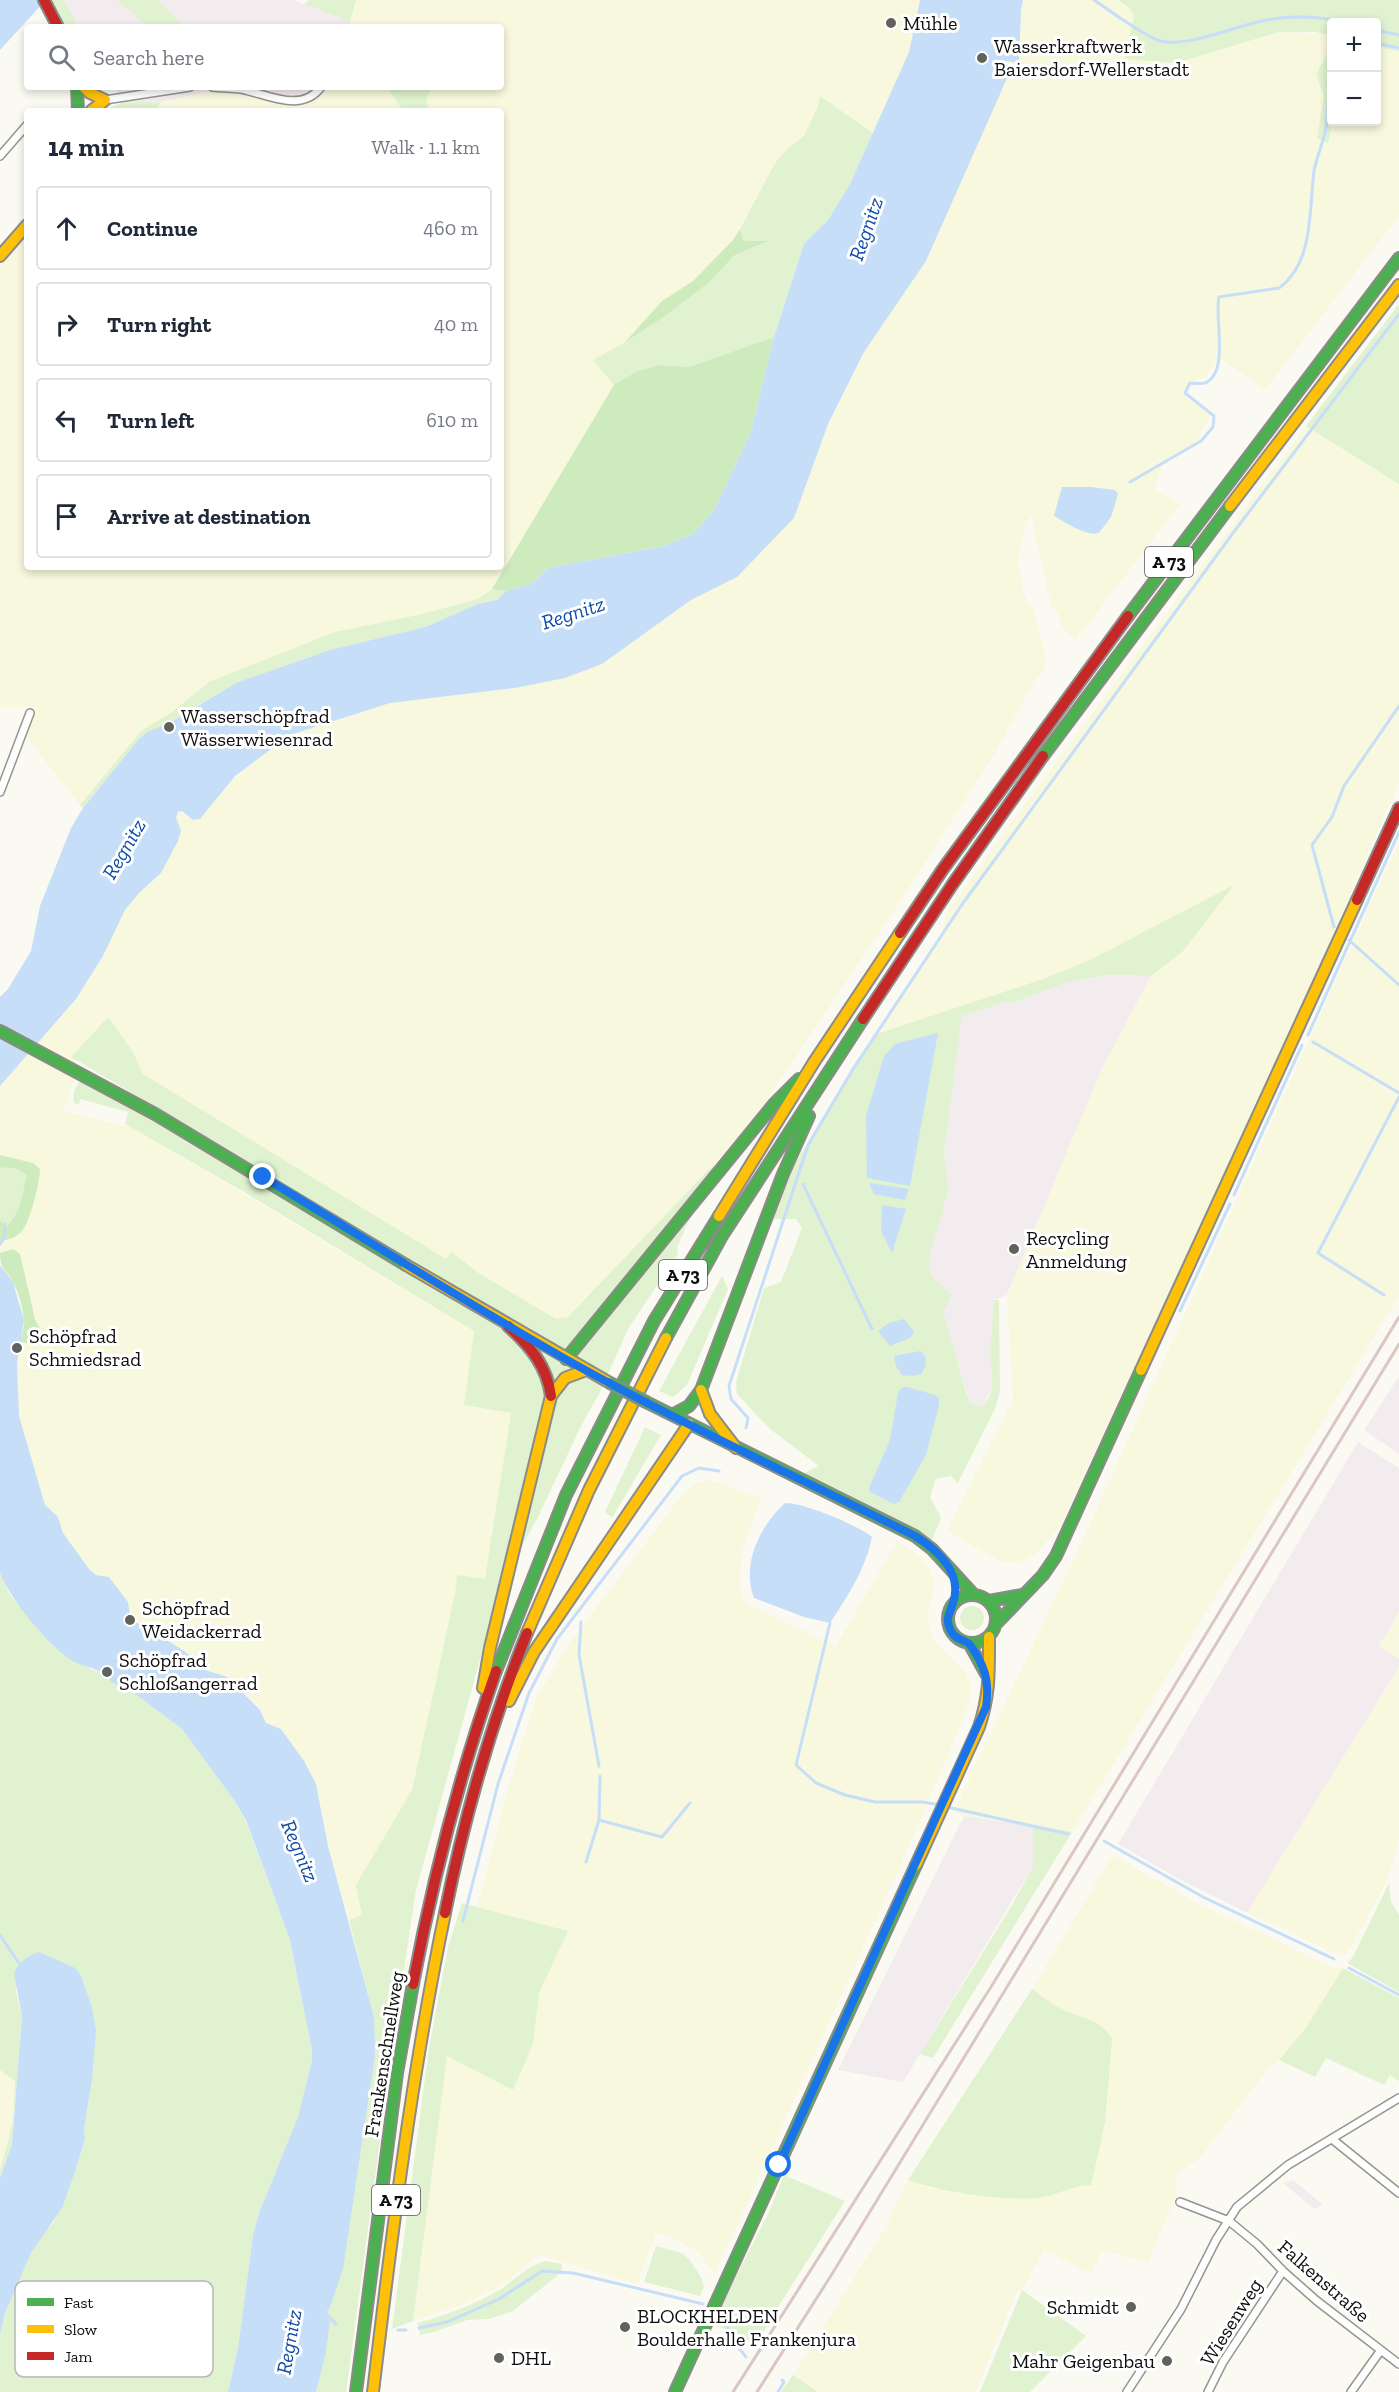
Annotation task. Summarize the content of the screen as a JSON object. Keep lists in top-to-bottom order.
{
  "streets": {
    "main road": ["A 73", "Frankenschnellweg"],
    "street": ["Falkenstraße", "Wiesenweg"]
  },
  "crossings": [
    ["A 73", "Frankenschnellweg"],
    ["Falkenstraße", "Wiesenweg"]
  ],
  "water": ["Regnitz"],
  "places": [
    "Mühle",
    "Wasserkraftwerk Baiersdorf-Wellerstadt",
    "Wasserschöpfrad Wässerwiesenrad",
    "Recycling Anmeldung",
    "Schöpfrad Schmiedsrad",
    "Schöpfrad Weidackerrad",
    "Schöpfrad Schloßangerrad",
    "Schmidt",
    "BLOCKHELDEN Boulderhalle Frankenjura",
    "DHL",
    "Mahr Geigenbau"
  ],
  "legend": ["Fast", "Slow", "Jam"],
  "page": {
    "map_buttons": ["+", "−"],
    "search": "Search here",
    "heading": ["14 min", "Walk · 1.1 km"],
    "list": [
      ["Continue", "460 m"],
      ["Turn right", "40 m"],
      ["Turn left", "610 m"],
      "Arrive at destination"
    ]
  }
}
